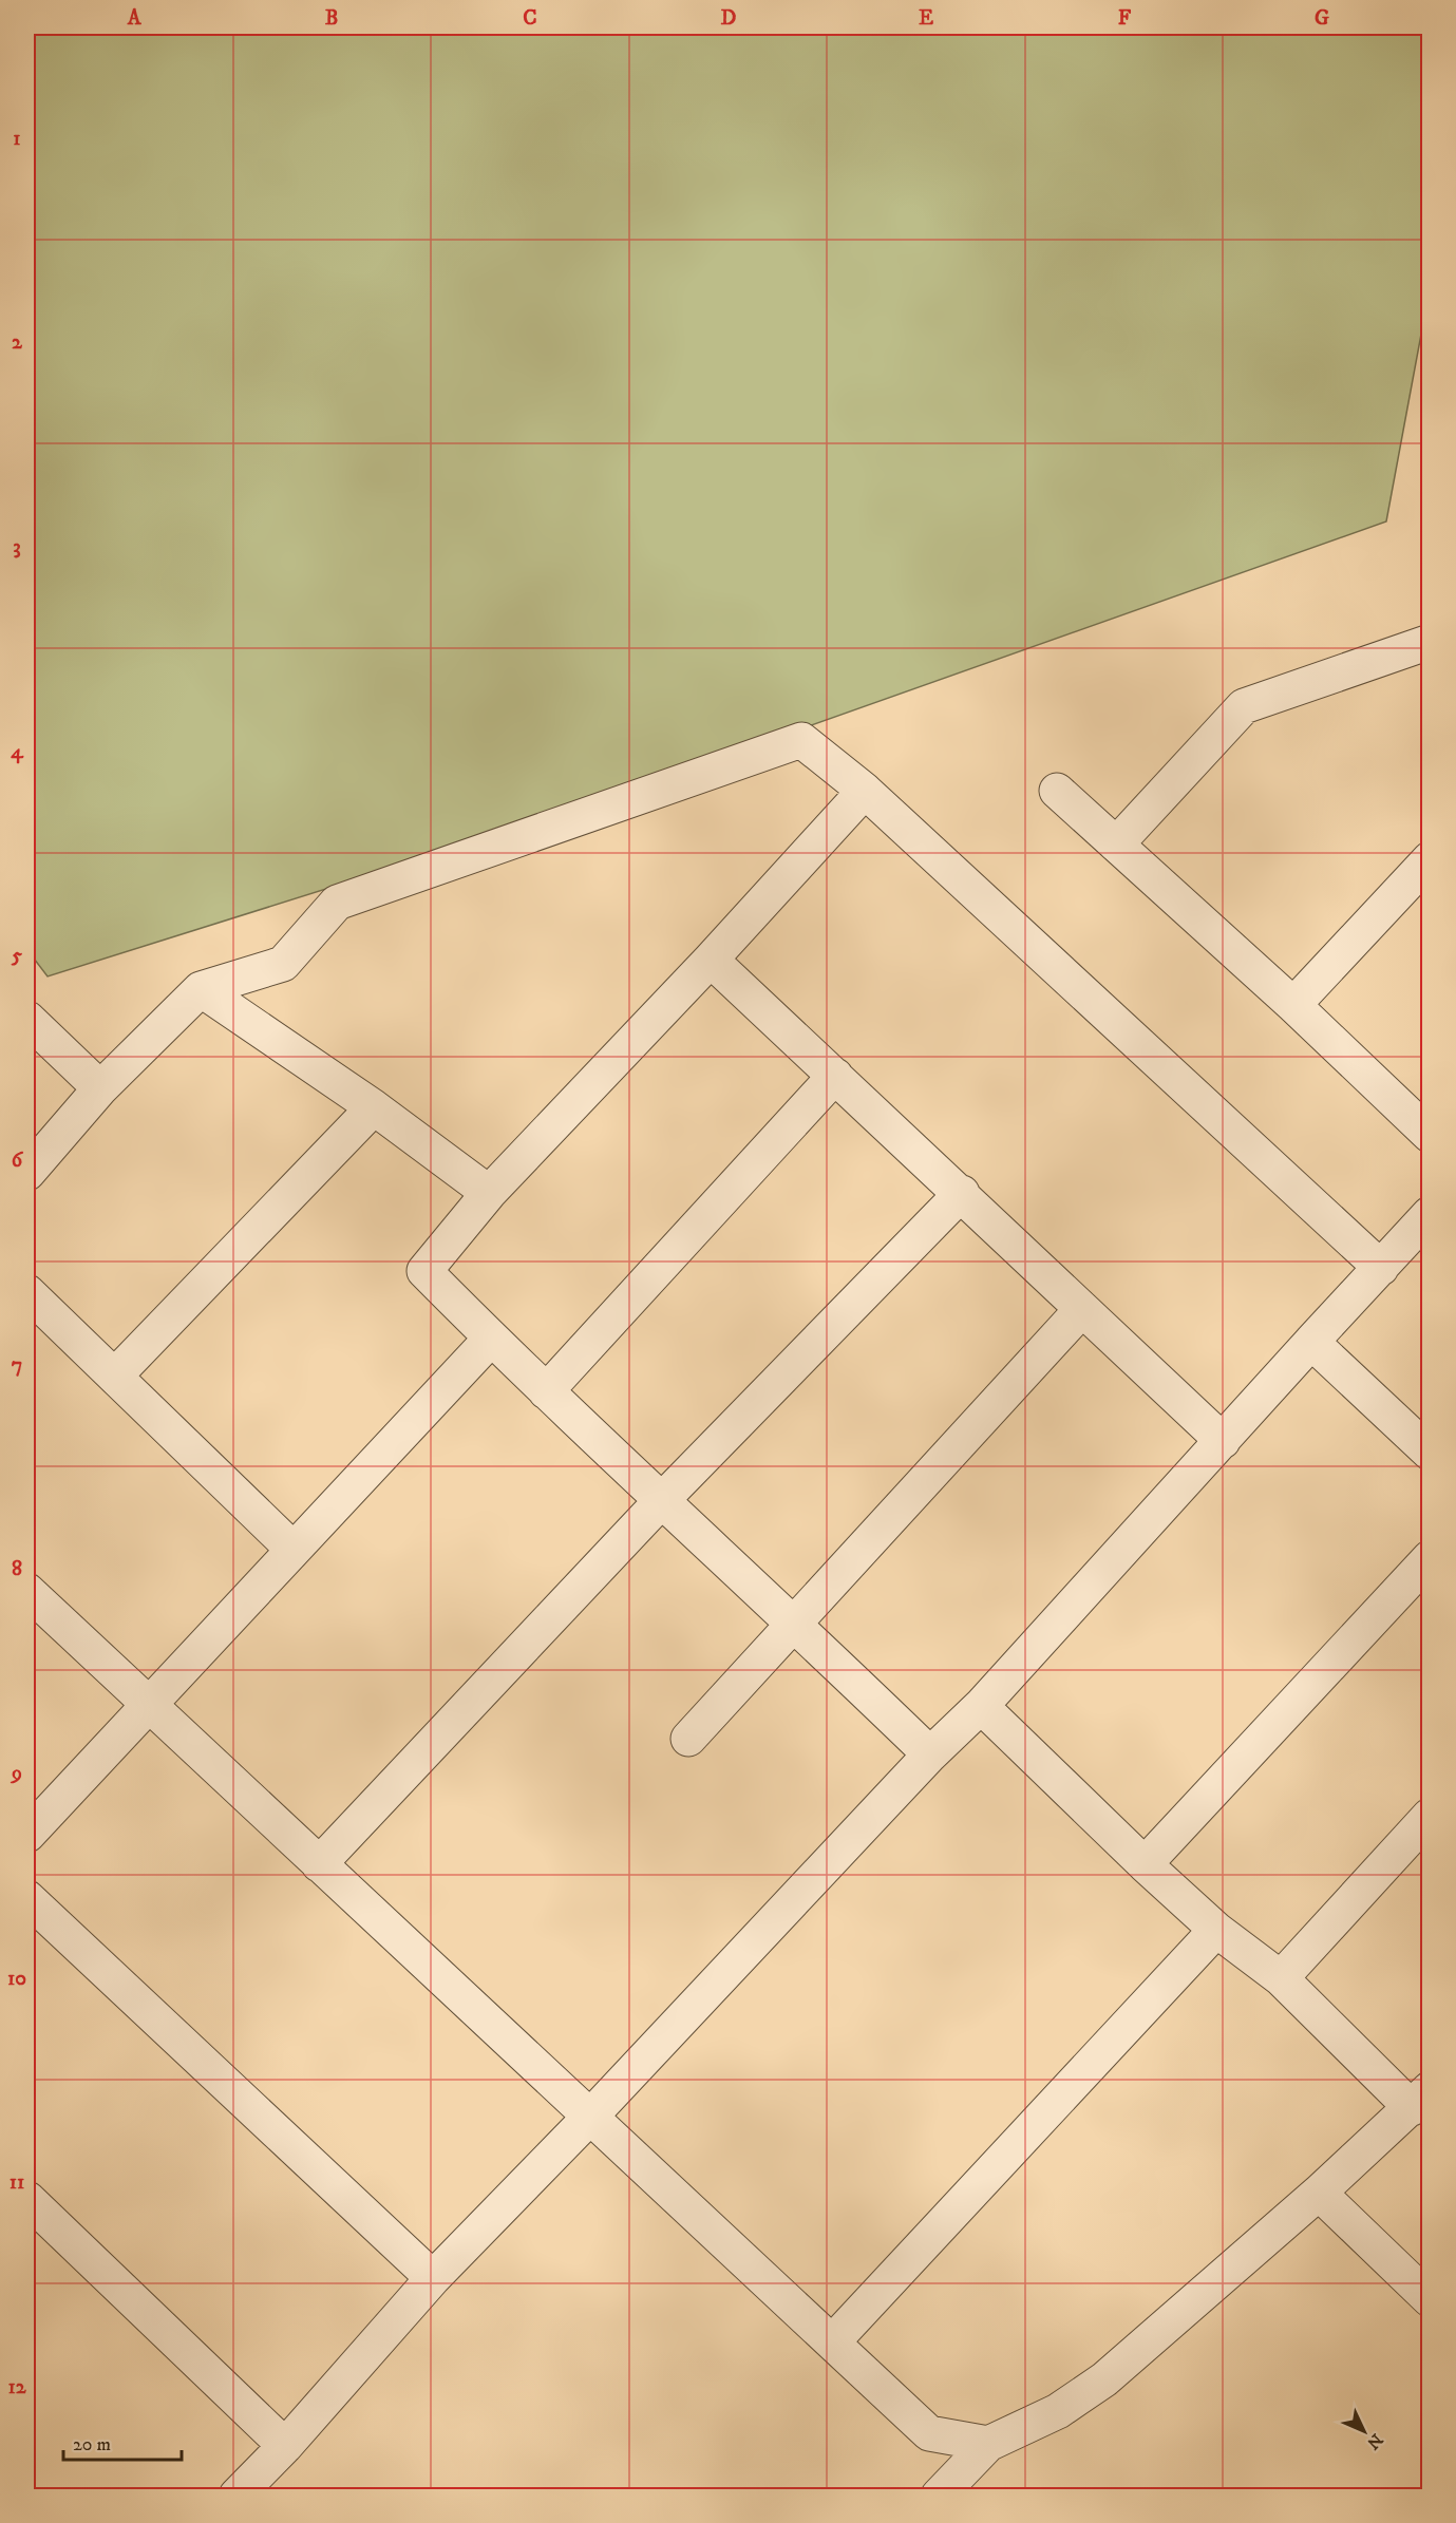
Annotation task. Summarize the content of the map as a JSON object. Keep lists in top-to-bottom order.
{
  "scale_bar": "20 m",
  "north": "bottom right",
  "grid": {
    "columns": [
      "A",
      "B",
      "C",
      "D",
      "E",
      "F",
      "G"
    ],
    "rows": [
      "1",
      "2",
      "3",
      "4",
      "5",
      "6",
      "7",
      "8",
      "9",
      "10",
      "11",
      "12"
    ]
  }
}
